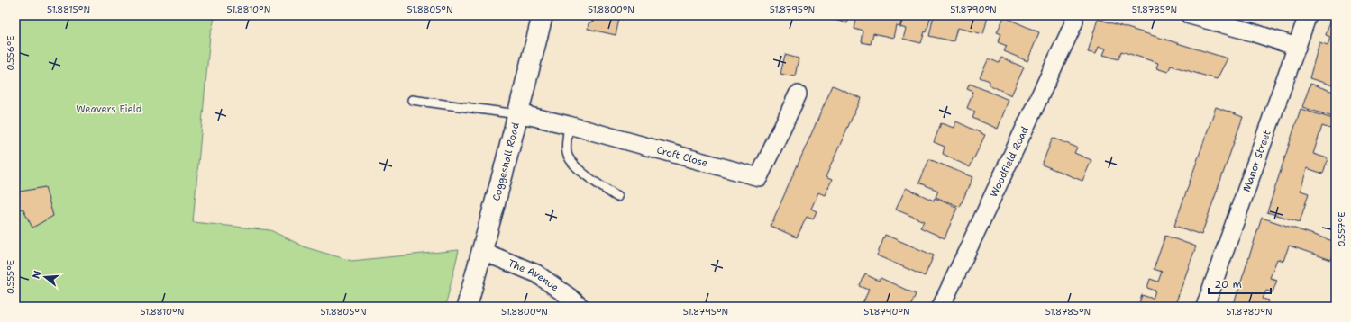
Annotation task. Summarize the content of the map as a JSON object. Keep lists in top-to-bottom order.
{
  "streets": {
    "main road": ["Coggeshall Road"],
    "street": [
      "Croft Close",
      "Manor Street",
      "Woodfield Road",
      "The Avenue"
    ]
  },
  "crossings": [
    ["Croft Close", "Coggeshall Road"],
    ["Coggeshall Road", "The Avenue"]
  ],
  "parks": ["Weavers Field"],
  "scale_bar": "20 m",
  "north": "left",
  "coordinates": [
    "51.8815°N",
    "51.8810°N",
    "51.8805°N",
    "51.8800°N",
    "51.8795°N",
    "51.8790°N",
    "51.8785°N",
    "0.556°E",
    "0.557°E",
    "0.555°E",
    "51.8780°N"
  ]
}
